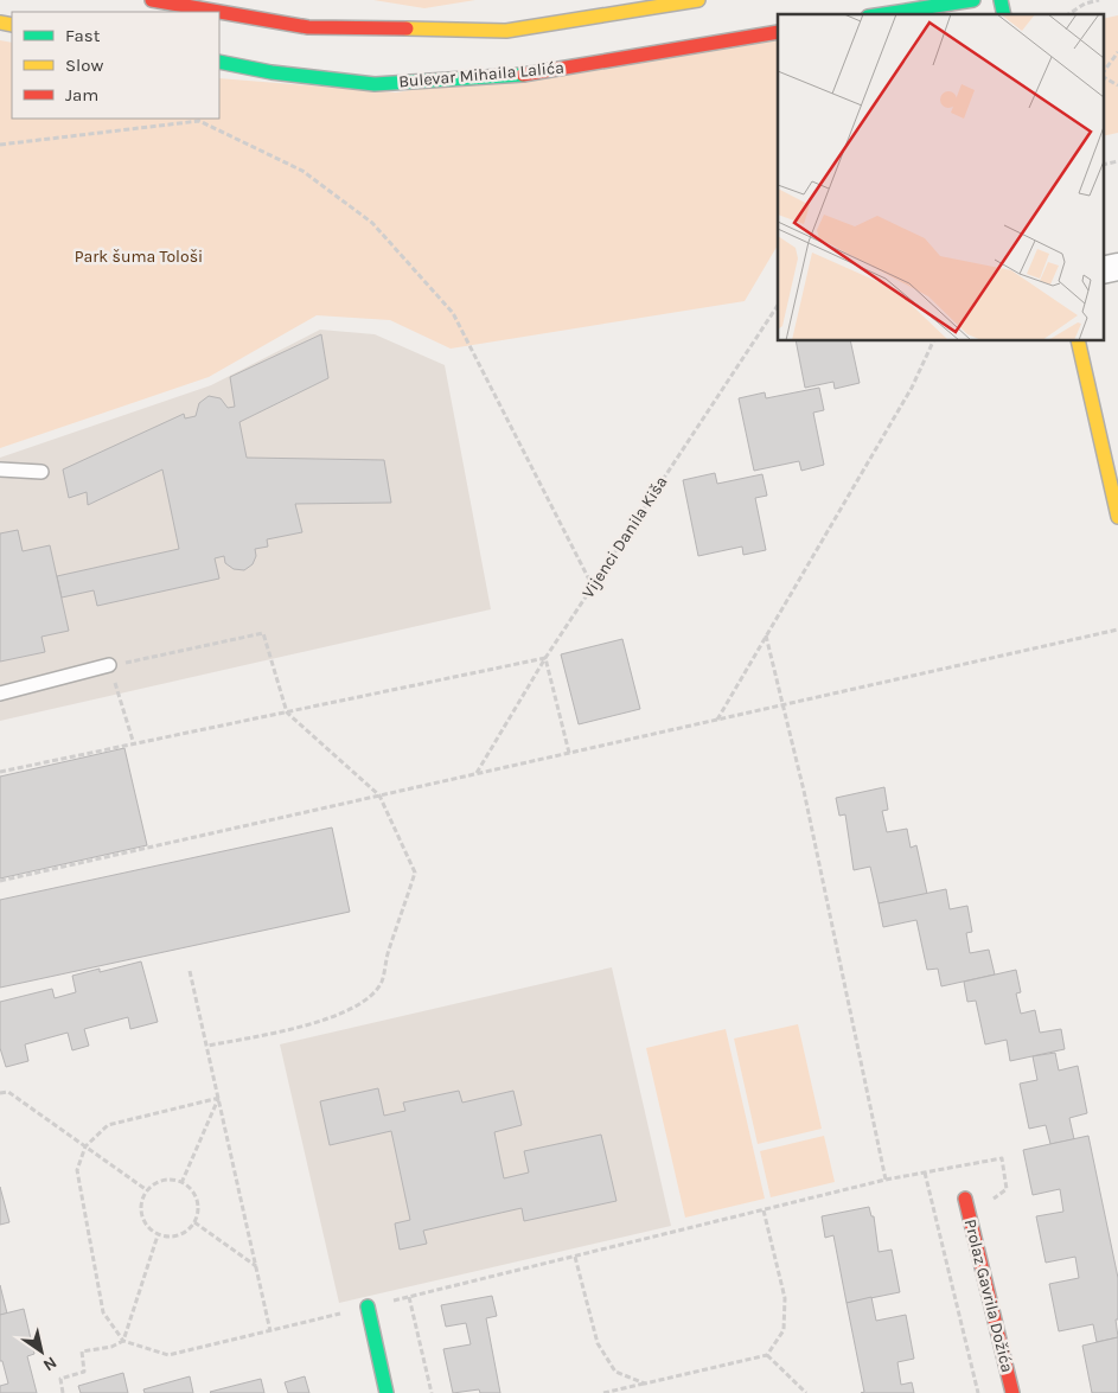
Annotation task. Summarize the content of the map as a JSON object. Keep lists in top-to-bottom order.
{
  "streets": {
    "main road": ["Bulevar Mihaila Lalića", "Prolaz Gavrila Dožića"],
    "path": ["Vijenci Danila Kiša"]
  },
  "parks": ["Park šuma Tološi"],
  "legend": ["Fast", "Slow", "Jam"],
  "north": "bottom right"
}
